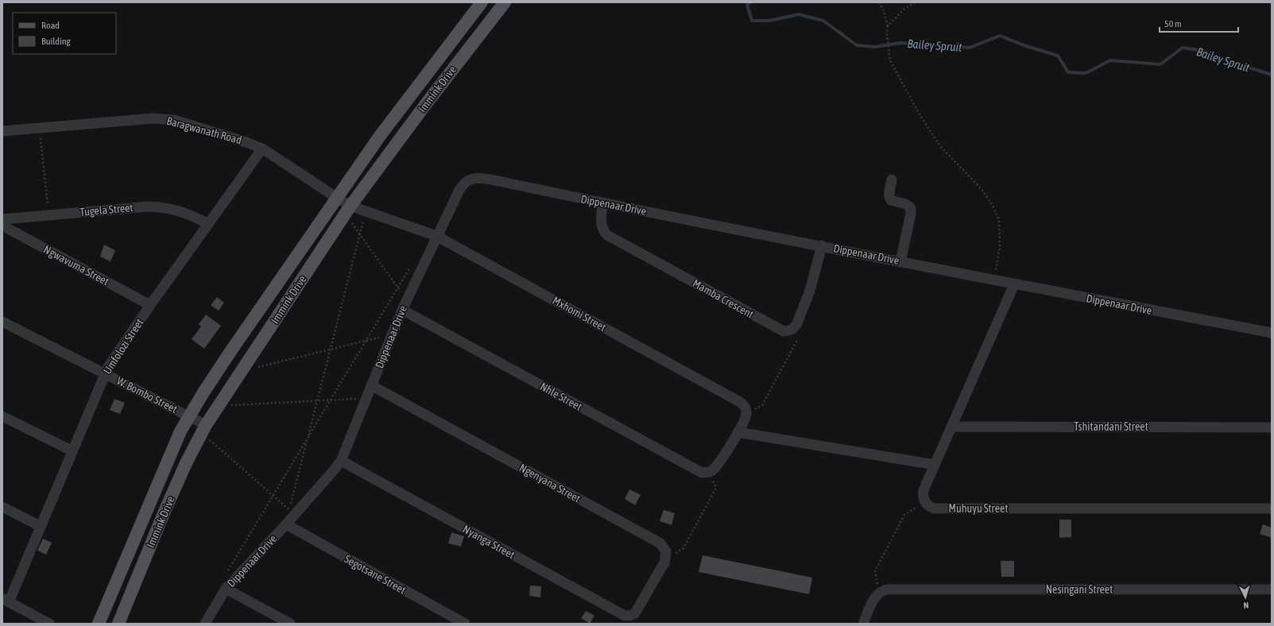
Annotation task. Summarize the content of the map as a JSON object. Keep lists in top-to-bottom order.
{
  "streets": {
    "main road": ["Immink Drive"],
    "street": [
      "Baragwanath Road",
      "Dippenaar Drive",
      "Tugela Street",
      "Ngwavuma Street",
      "Mamba Crescent",
      "Mxhomi Street",
      "Umfolozi Street",
      "W. Bombo Street",
      "Nhle Street",
      "Tshitandani Street",
      "Ngenyana Street",
      "Muhuyu Street",
      "Nyanga Street",
      "Segotsane Street",
      "Nesingani Street"
    ]
  },
  "crossings": [
    ["Immink Drive", "Baragwanath Road"],
    ["Immink Drive", "Mxhomi Street"],
    ["Immink Drive", "W. Bombo Street"],
    ["Baragwanath Road", "Mxhomi Street"],
    ["Baragwanath Road", "Umfolozi Street"],
    ["Dippenaar Drive", "Mamba Crescent"],
    ["Dippenaar Drive", "Mxhomi Street"],
    ["Dippenaar Drive", "Nhle Street"],
    ["Dippenaar Drive", "Ngenyana Street"],
    ["Dippenaar Drive", "Nyanga Street"],
    ["Dippenaar Drive", "Segotsane Street"],
    ["Tugela Street", "Umfolozi Street"],
    ["Ngwavuma Street", "Umfolozi Street"],
    ["Umfolozi Street", "W. Bombo Street"],
    ["Ngenyana Street", "Nyanga Street"]
  ],
  "water": ["Bailey Spruit"],
  "legend": ["Road", "Building"],
  "scale_bar": "50 m",
  "north": "bottom"
}
